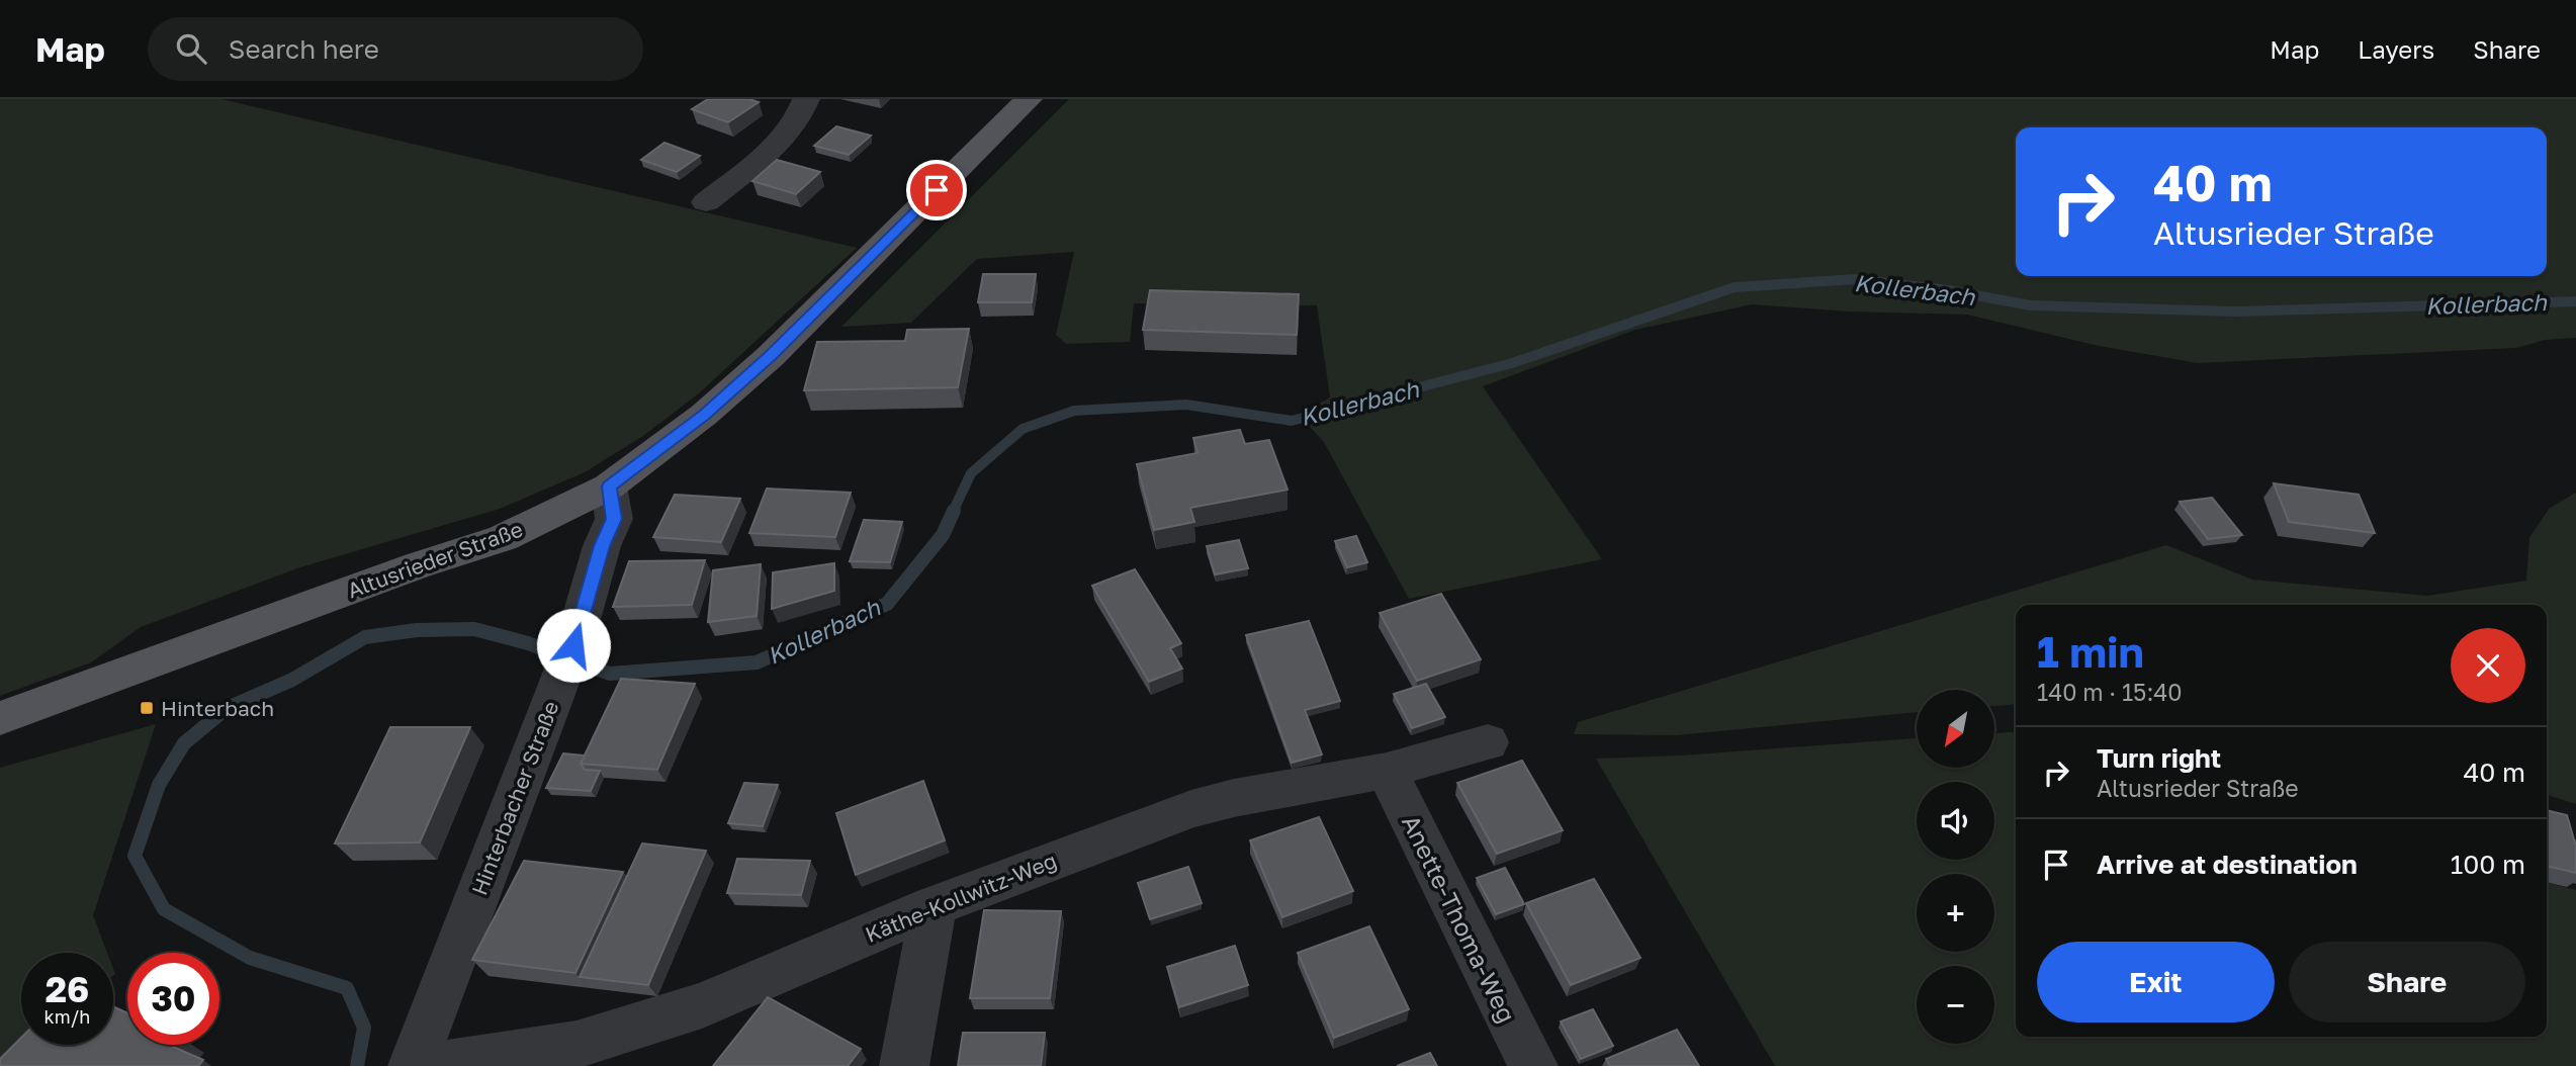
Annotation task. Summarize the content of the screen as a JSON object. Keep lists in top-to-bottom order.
{
  "streets": {
    "main road": ["Altusrieder Straße"],
    "street": ["Hinterbacher Straße", "Käthe-Kollwitz-Weg", "Anette-Thoma-Weg"]
  },
  "crossings": [
    ["Altusrieder Straße", "Hinterbacher Straße"],
    ["Käthe-Kollwitz-Weg", "Anette-Thoma-Weg"]
  ],
  "water": ["Kollerbach"],
  "places": {
    "transit": ["Hinterbach"]
  },
  "north": "bottom left",
  "page": {
    "header": "Map",
    "search": "Search here",
    "nav": ["Map", "Layers", "Share"],
    "turn": ["40 m", "Altusrieder Straße"],
    "heading": ["1 min", "140 m · 15:40"],
    "map_buttons": ["+", "−"],
    "list": [
      {
        "name": "Turn right",
        "note": "Altusrieder Straße",
        "value": "40 m"
      },
      {
        "name": "Arrive at destination",
        "value": "100 m"
      }
    ],
    "buttons": ["Exit", "Share"],
    "speed": "26 km/h",
    "limit": "30"
  }
}
